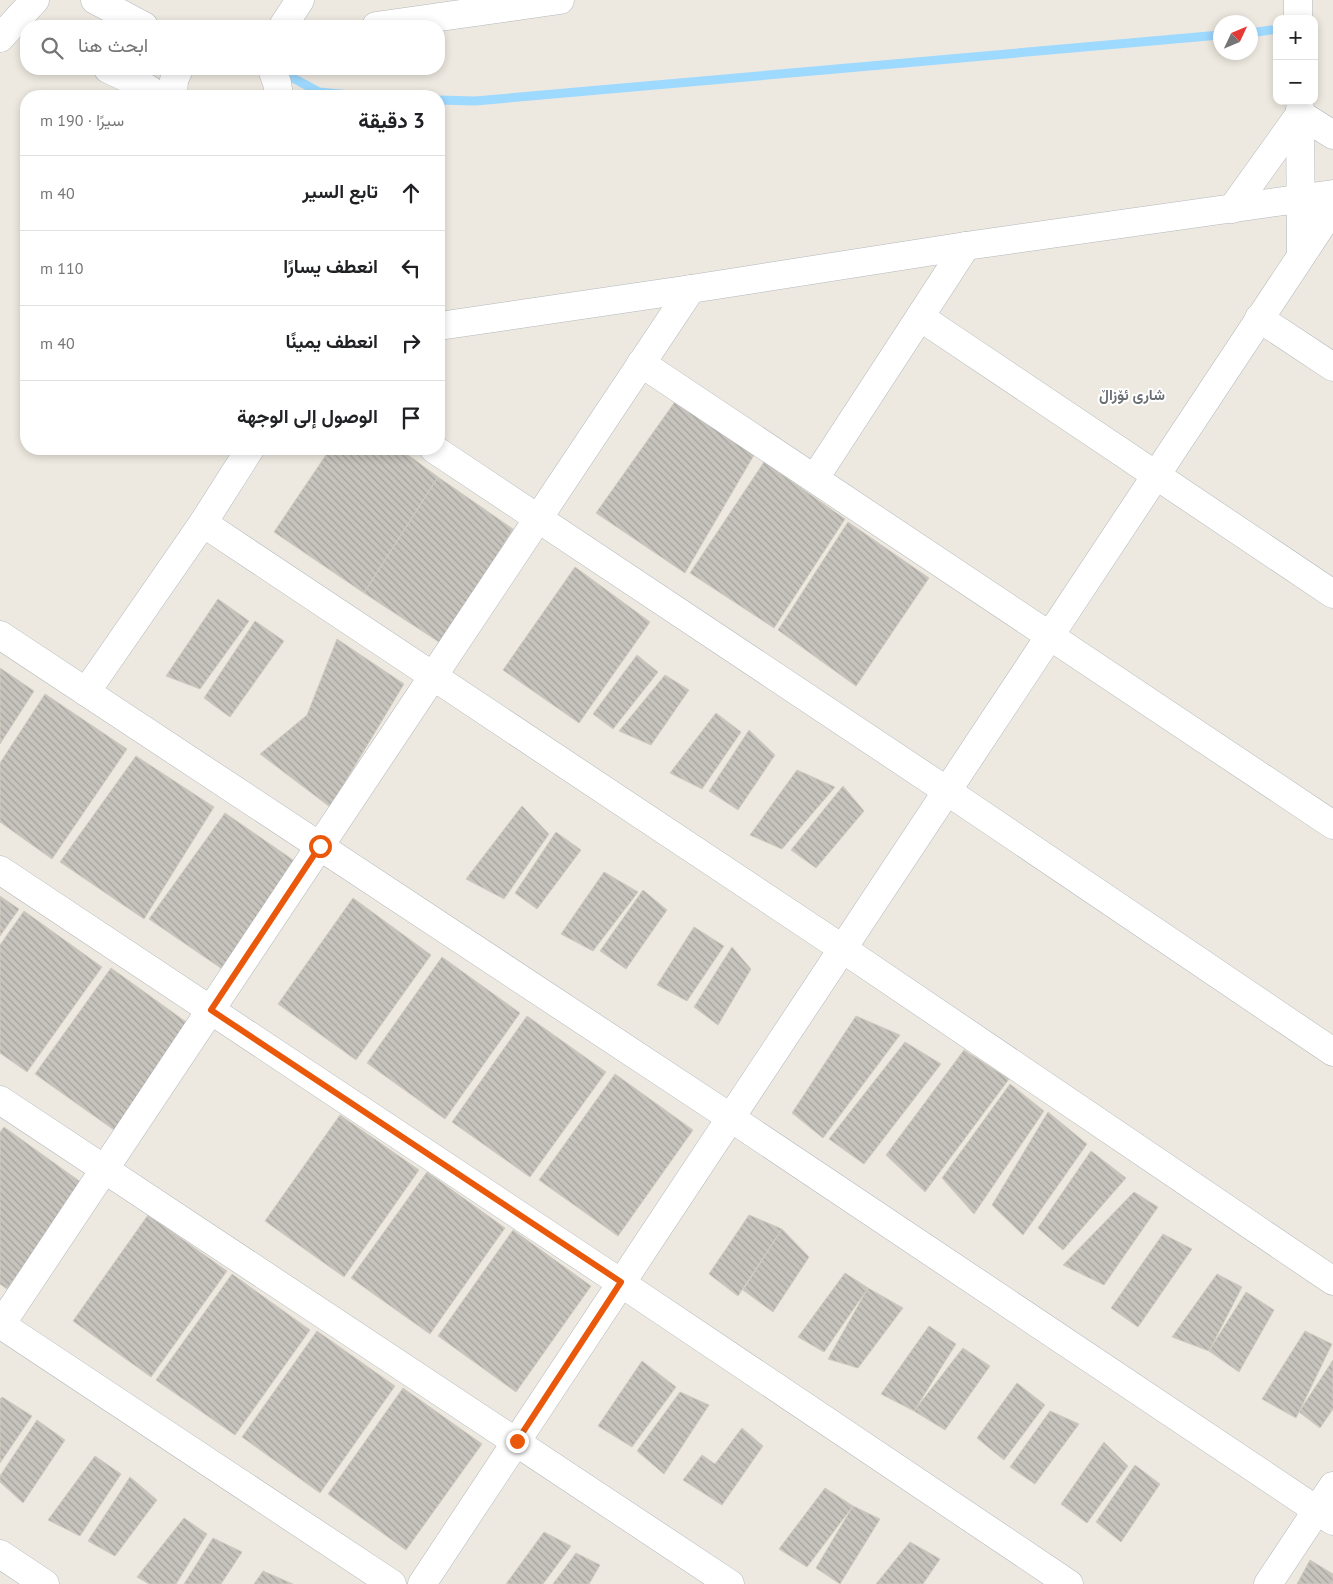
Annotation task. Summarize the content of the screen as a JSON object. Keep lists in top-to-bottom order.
{
  "districts": ["شاری ئۆزاڵ"],
  "north": "top right",
  "page": {
    "map_buttons": ["+", "−"],
    "search": "ابحث هنا",
    "heading": ["3 دقيقة", "سيرًا · 190 m"],
    "list": [
      ["تابع السير", "40 m"],
      ["انعطف يسارًا", "110 m"],
      ["انعطف يمينًا", "40 m"],
      "الوصول إلى الوجهة"
    ]
  }
}
